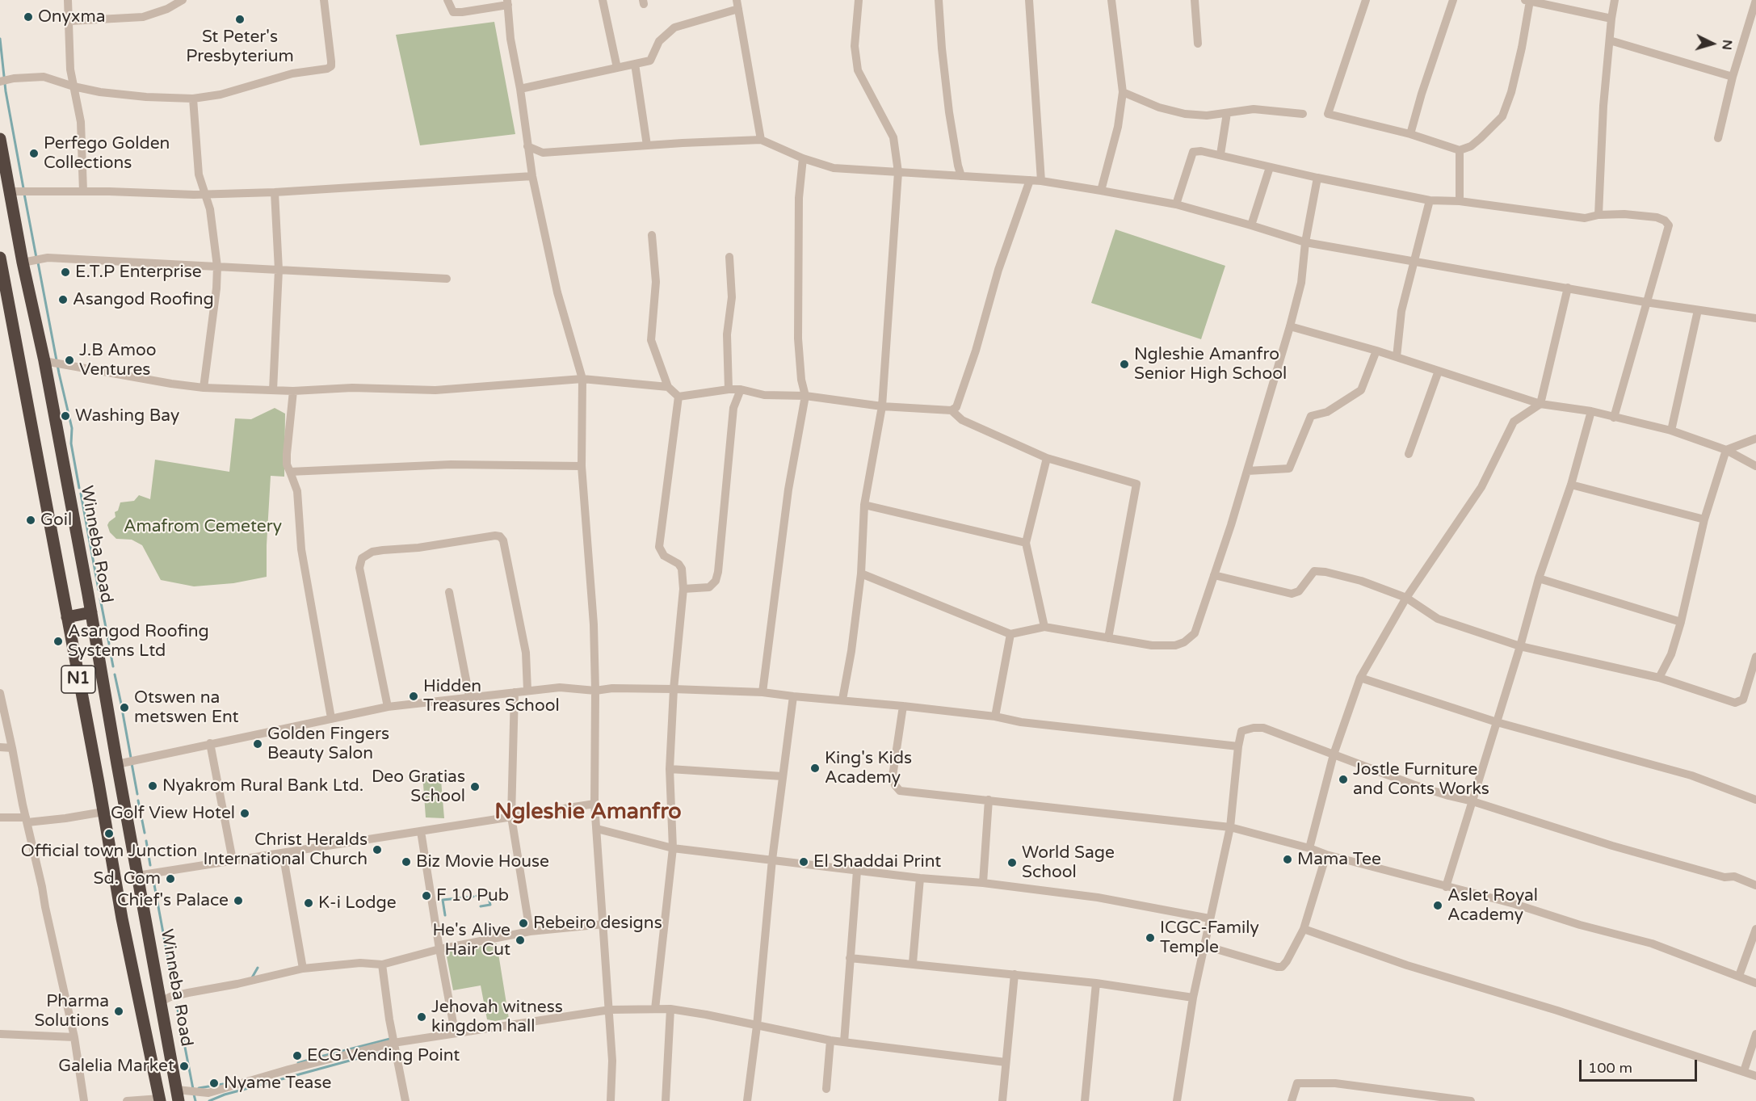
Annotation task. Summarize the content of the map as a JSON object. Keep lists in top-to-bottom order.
{
  "streets": {
    "highway": ["Winneba Road", "N1"]
  },
  "districts": ["Ngleshie Amanfro"],
  "parks": ["Amafrom Cemetery"],
  "places": [
    "Onyxma",
    "St Peter's Presbyterium",
    "Perfego Golden Collections",
    "E.T.P Enterprise",
    "Asangod Roofing",
    "J.B Amoo Ventures",
    "Ngleshie Amanfro Senior High School",
    "Washing Bay",
    "Goil",
    "Asangod Roofing Systems Ltd",
    "Hidden Treasures School",
    "Otswen na metswen Ent",
    "Golden Fingers Beauty Salon",
    "King's Kids Academy",
    "Jostle Furniture and Conts Works",
    "Nyakrom Rural Bank Ltd.",
    "Deo Gratias School",
    "Golf View Hotel",
    "Official town Junction",
    "Christ Heralds International Church",
    "Mama Tee",
    "Biz Movie House",
    "El Shaddai Print",
    "World Sage School",
    "Sd. Com",
    "F 10 Pub",
    "Chief's Palace",
    "K-i Lodge",
    "Aslet Royal Academy",
    "Rebeiro designs",
    "ICGC-Family Temple",
    "He's Alive Hair Cut",
    "Pharma Solutions",
    "Jehovah witness kingdom hall",
    "ECG Vending Point",
    "Galelia Market",
    "Nyame Tease"
  ],
  "scale_bar": "100 m",
  "north": "right"
}
